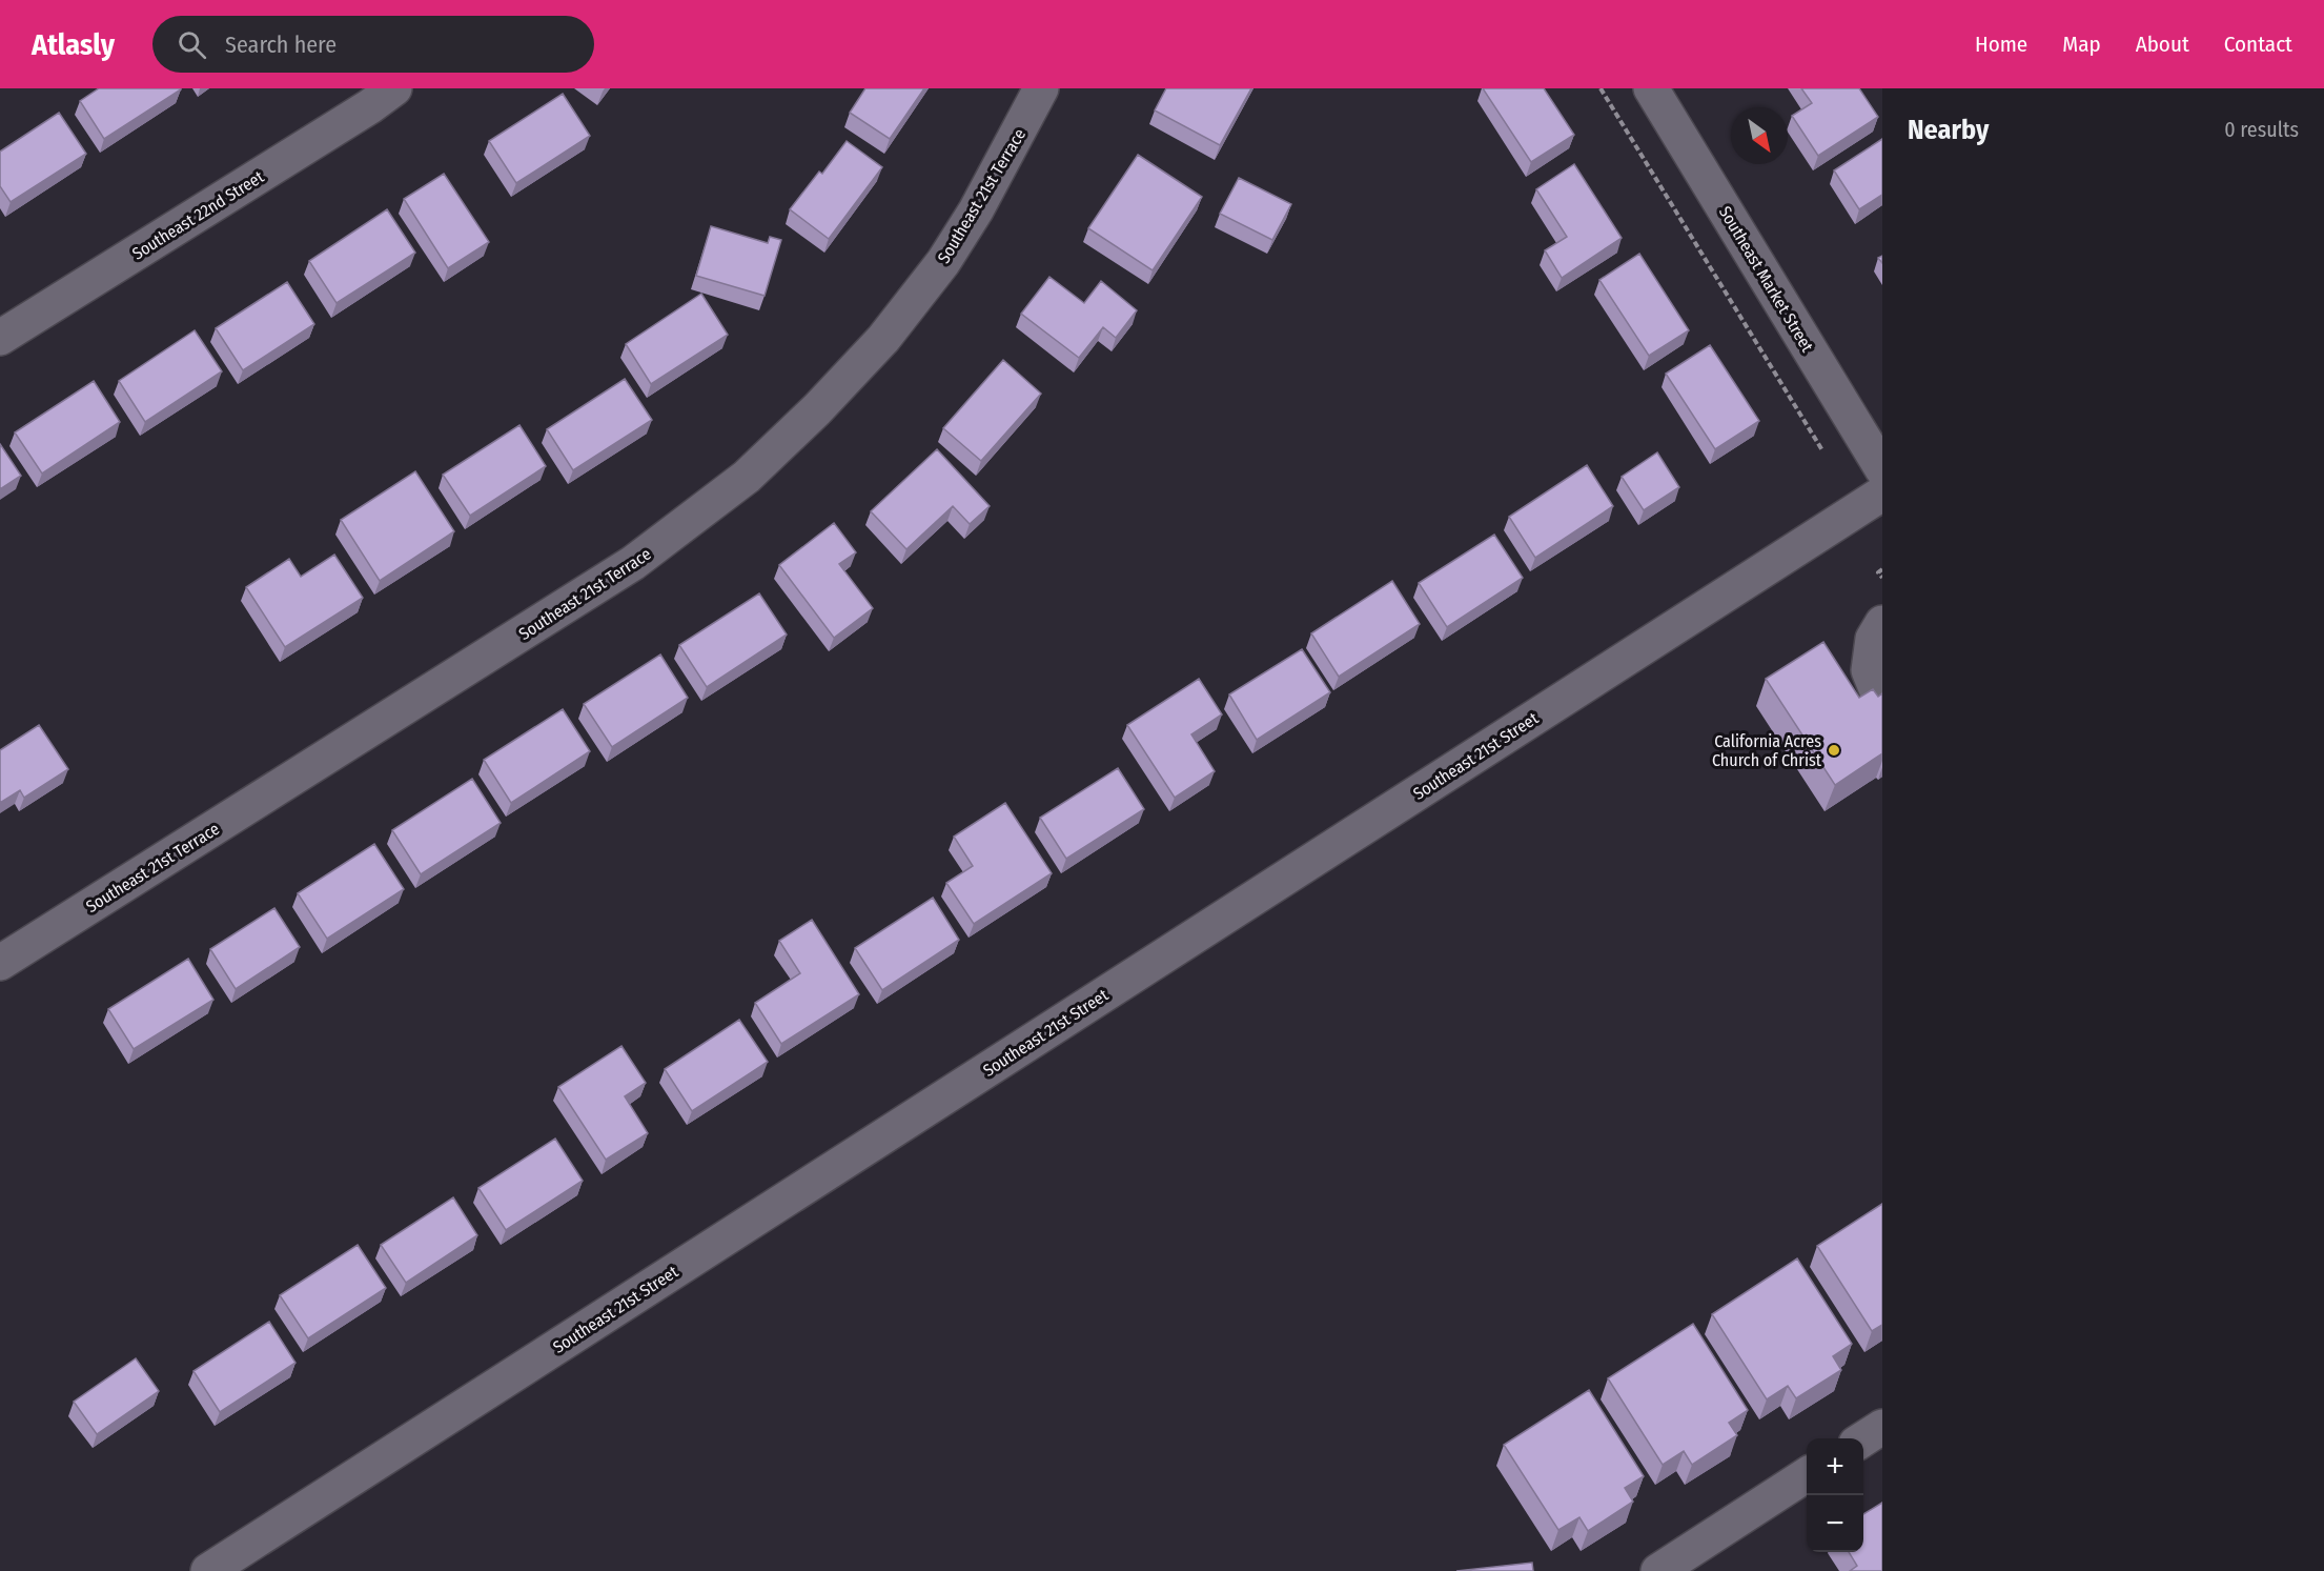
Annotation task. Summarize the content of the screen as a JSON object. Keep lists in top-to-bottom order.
{
  "streets": {
    "street": [
      "Southeast 21st Terrace",
      "Southeast 22nd Street",
      "Southeast Market Street",
      "Southeast 21st Street"
    ]
  },
  "places": ["California Acres Church of Christ"],
  "north": "bottom right",
  "page": {
    "header": "Atlasly",
    "search": "Search here",
    "nav": [
      "Home",
      "Map",
      "About",
      "Contact"
    ],
    "heading": ["Nearby", "0 results"],
    "map_buttons": ["+", "−"]
  }
}
